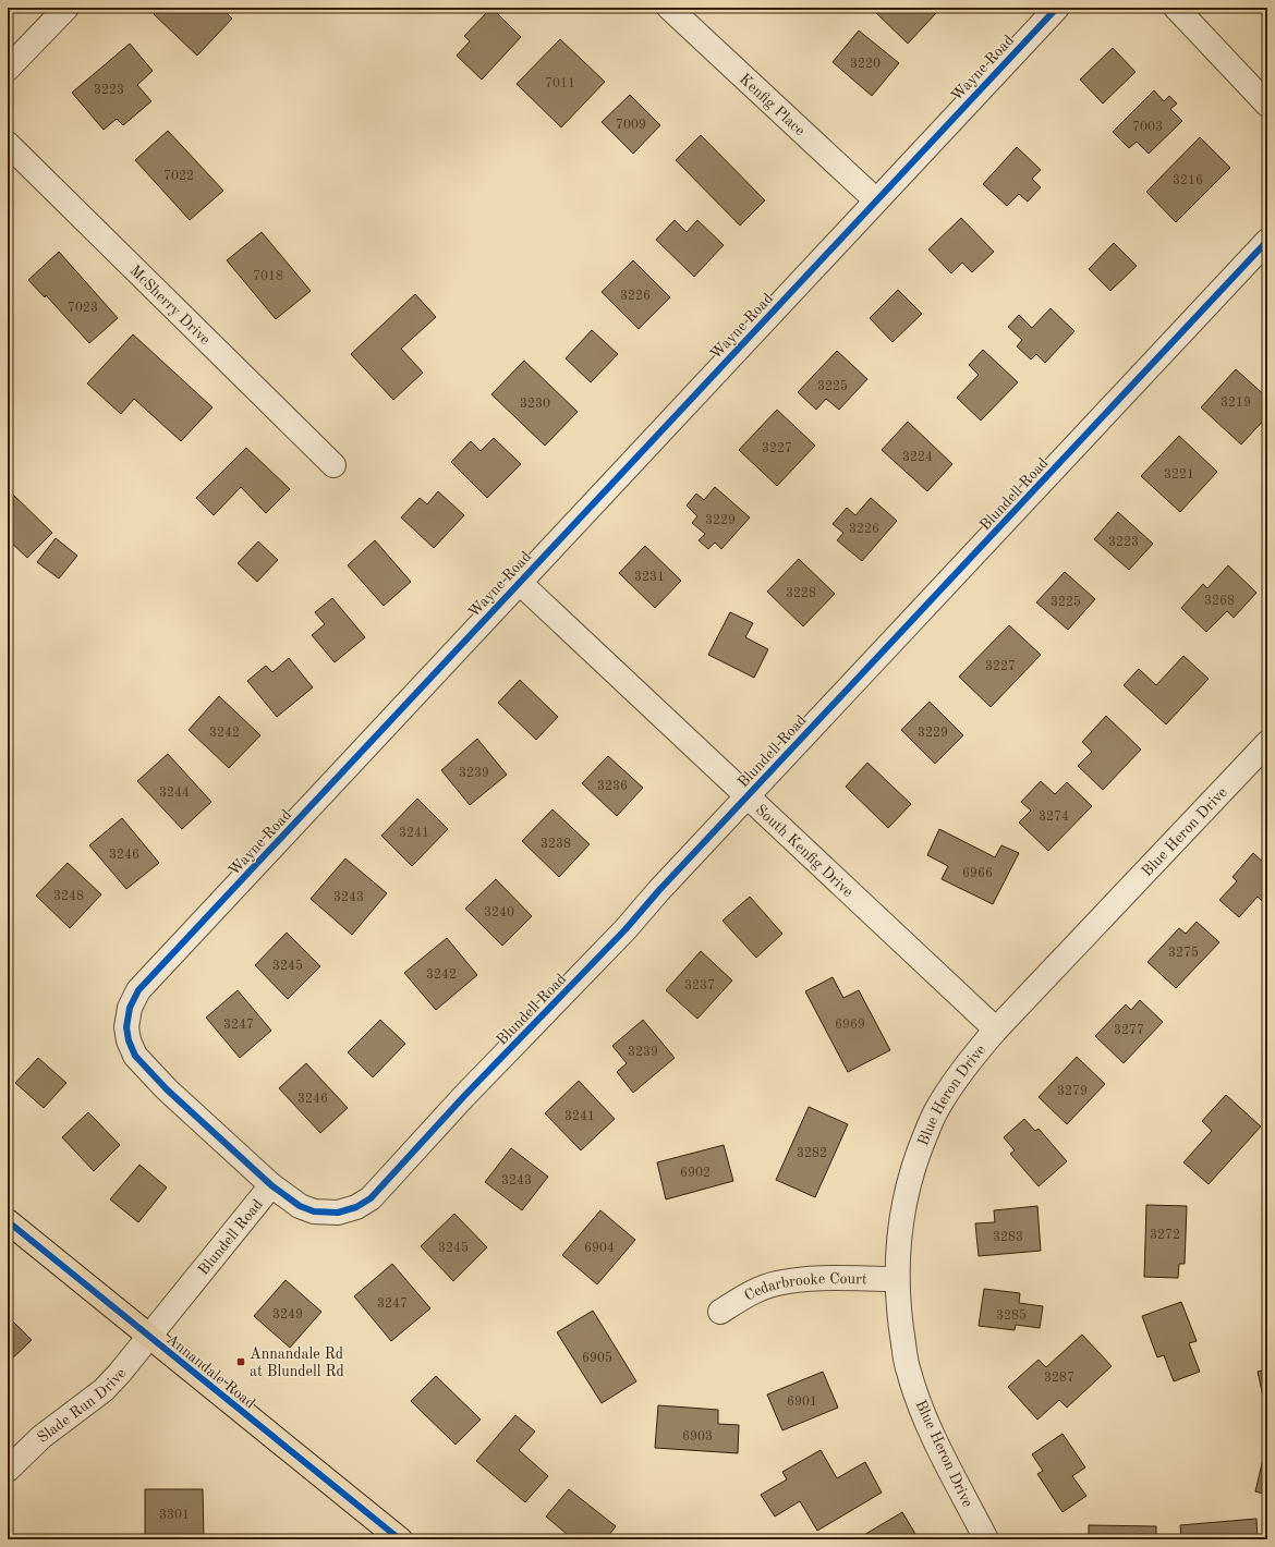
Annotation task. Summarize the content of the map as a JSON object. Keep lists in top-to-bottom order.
{
  "streets": {
    "main road": ["Annandale Road"],
    "street": [
      "Wayne Road",
      "Kenfig Place",
      "McSherry Drive",
      "Blundell Road",
      "Blue Heron Drive",
      "South Kenfig Drive",
      "Cedarbrooke Court",
      "Slade Run Drive"
    ]
  },
  "crossings": [
    ["Wayne Road", "Kenfig Place"],
    ["Wayne Road", "Blundell Road"],
    ["Wayne Road", "South Kenfig Drive"],
    ["Blundell Road", "South Kenfig Drive"],
    ["Blundell Road", "Annandale Road"],
    ["Blundell Road", "Slade Run Drive"],
    ["Blue Heron Drive", "South Kenfig Drive"],
    ["Blue Heron Drive", "Cedarbrooke Court"],
    ["Annandale Road", "Slade Run Drive"]
  ],
  "places": {
    "transit": ["Annandale Rd at Blundell Rd"]
  },
  "house_numbers": [
    "3220",
    "7011",
    "3223",
    "7009",
    "7003",
    "7022",
    "3216",
    "7018",
    "3226",
    "7023",
    "3225",
    "3219",
    "3230",
    "3227",
    "3224",
    "3221",
    "3229",
    "3226",
    "3223",
    "3231",
    "3228",
    "3268",
    "3225",
    "3227",
    "3242",
    "3229",
    "3239",
    "3236",
    "3244",
    "3274",
    "3241",
    "3238",
    "3246",
    "6966",
    "3248",
    "3243",
    "3240",
    "3275",
    "3245",
    "3242",
    "3237",
    "3247",
    "6969",
    "3277",
    "3239",
    "3279",
    "3246",
    "3241",
    "3282",
    "6902",
    "3243",
    "3272",
    "3283",
    "3245",
    "6904",
    "3247",
    "3249",
    "3285",
    "6905",
    "3287",
    "6901",
    "6903",
    "3301"
  ]
}
